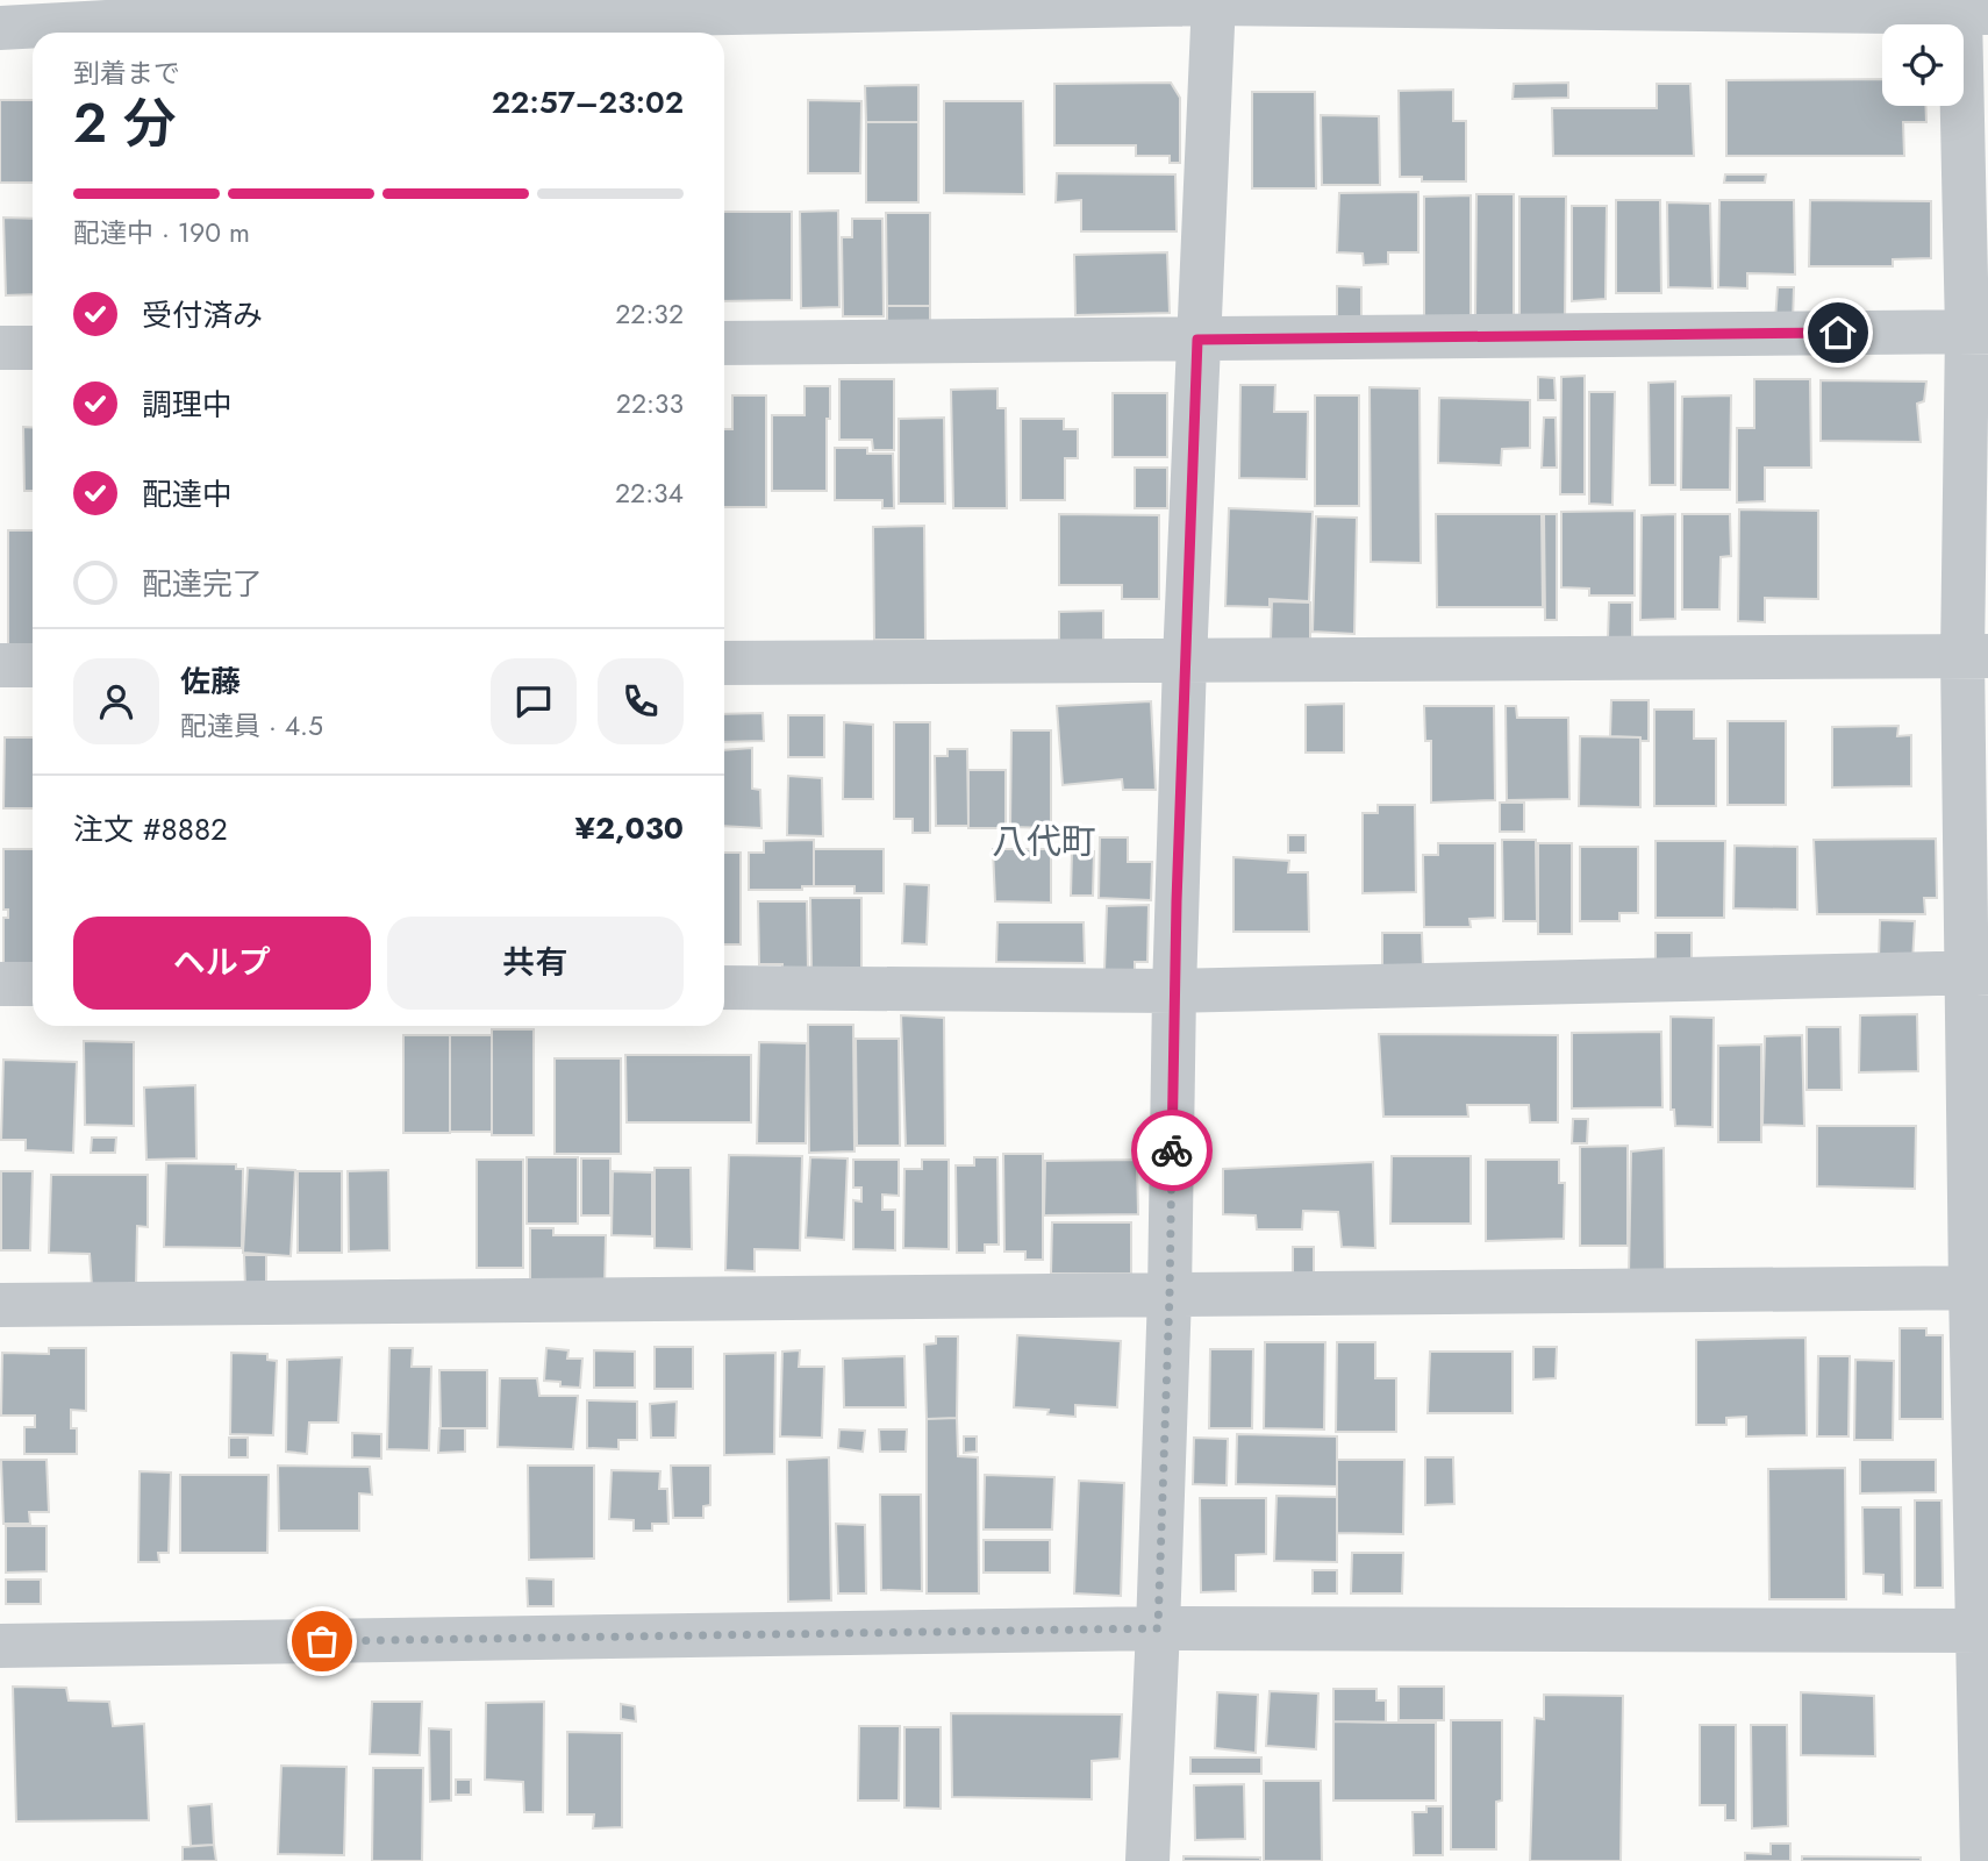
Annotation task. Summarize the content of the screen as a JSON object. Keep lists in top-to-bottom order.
{
  "districts": ["八代町"],
  "page": {
    "heading": ["2 分", "到着まで", "22:57–23:02"],
    "panel": [
      "佐藤",
      "配達員 · 4.5",
      "注文 #8882",
      "¥2,030"
    ],
    "bar": "配達中 · 190 m",
    "list": [
      ["受付済み", "22:32"],
      ["調理中", "22:33"],
      ["配達中", "22:34"],
      "配達完了"
    ],
    "buttons": ["ヘルプ", "共有"]
  }
}
